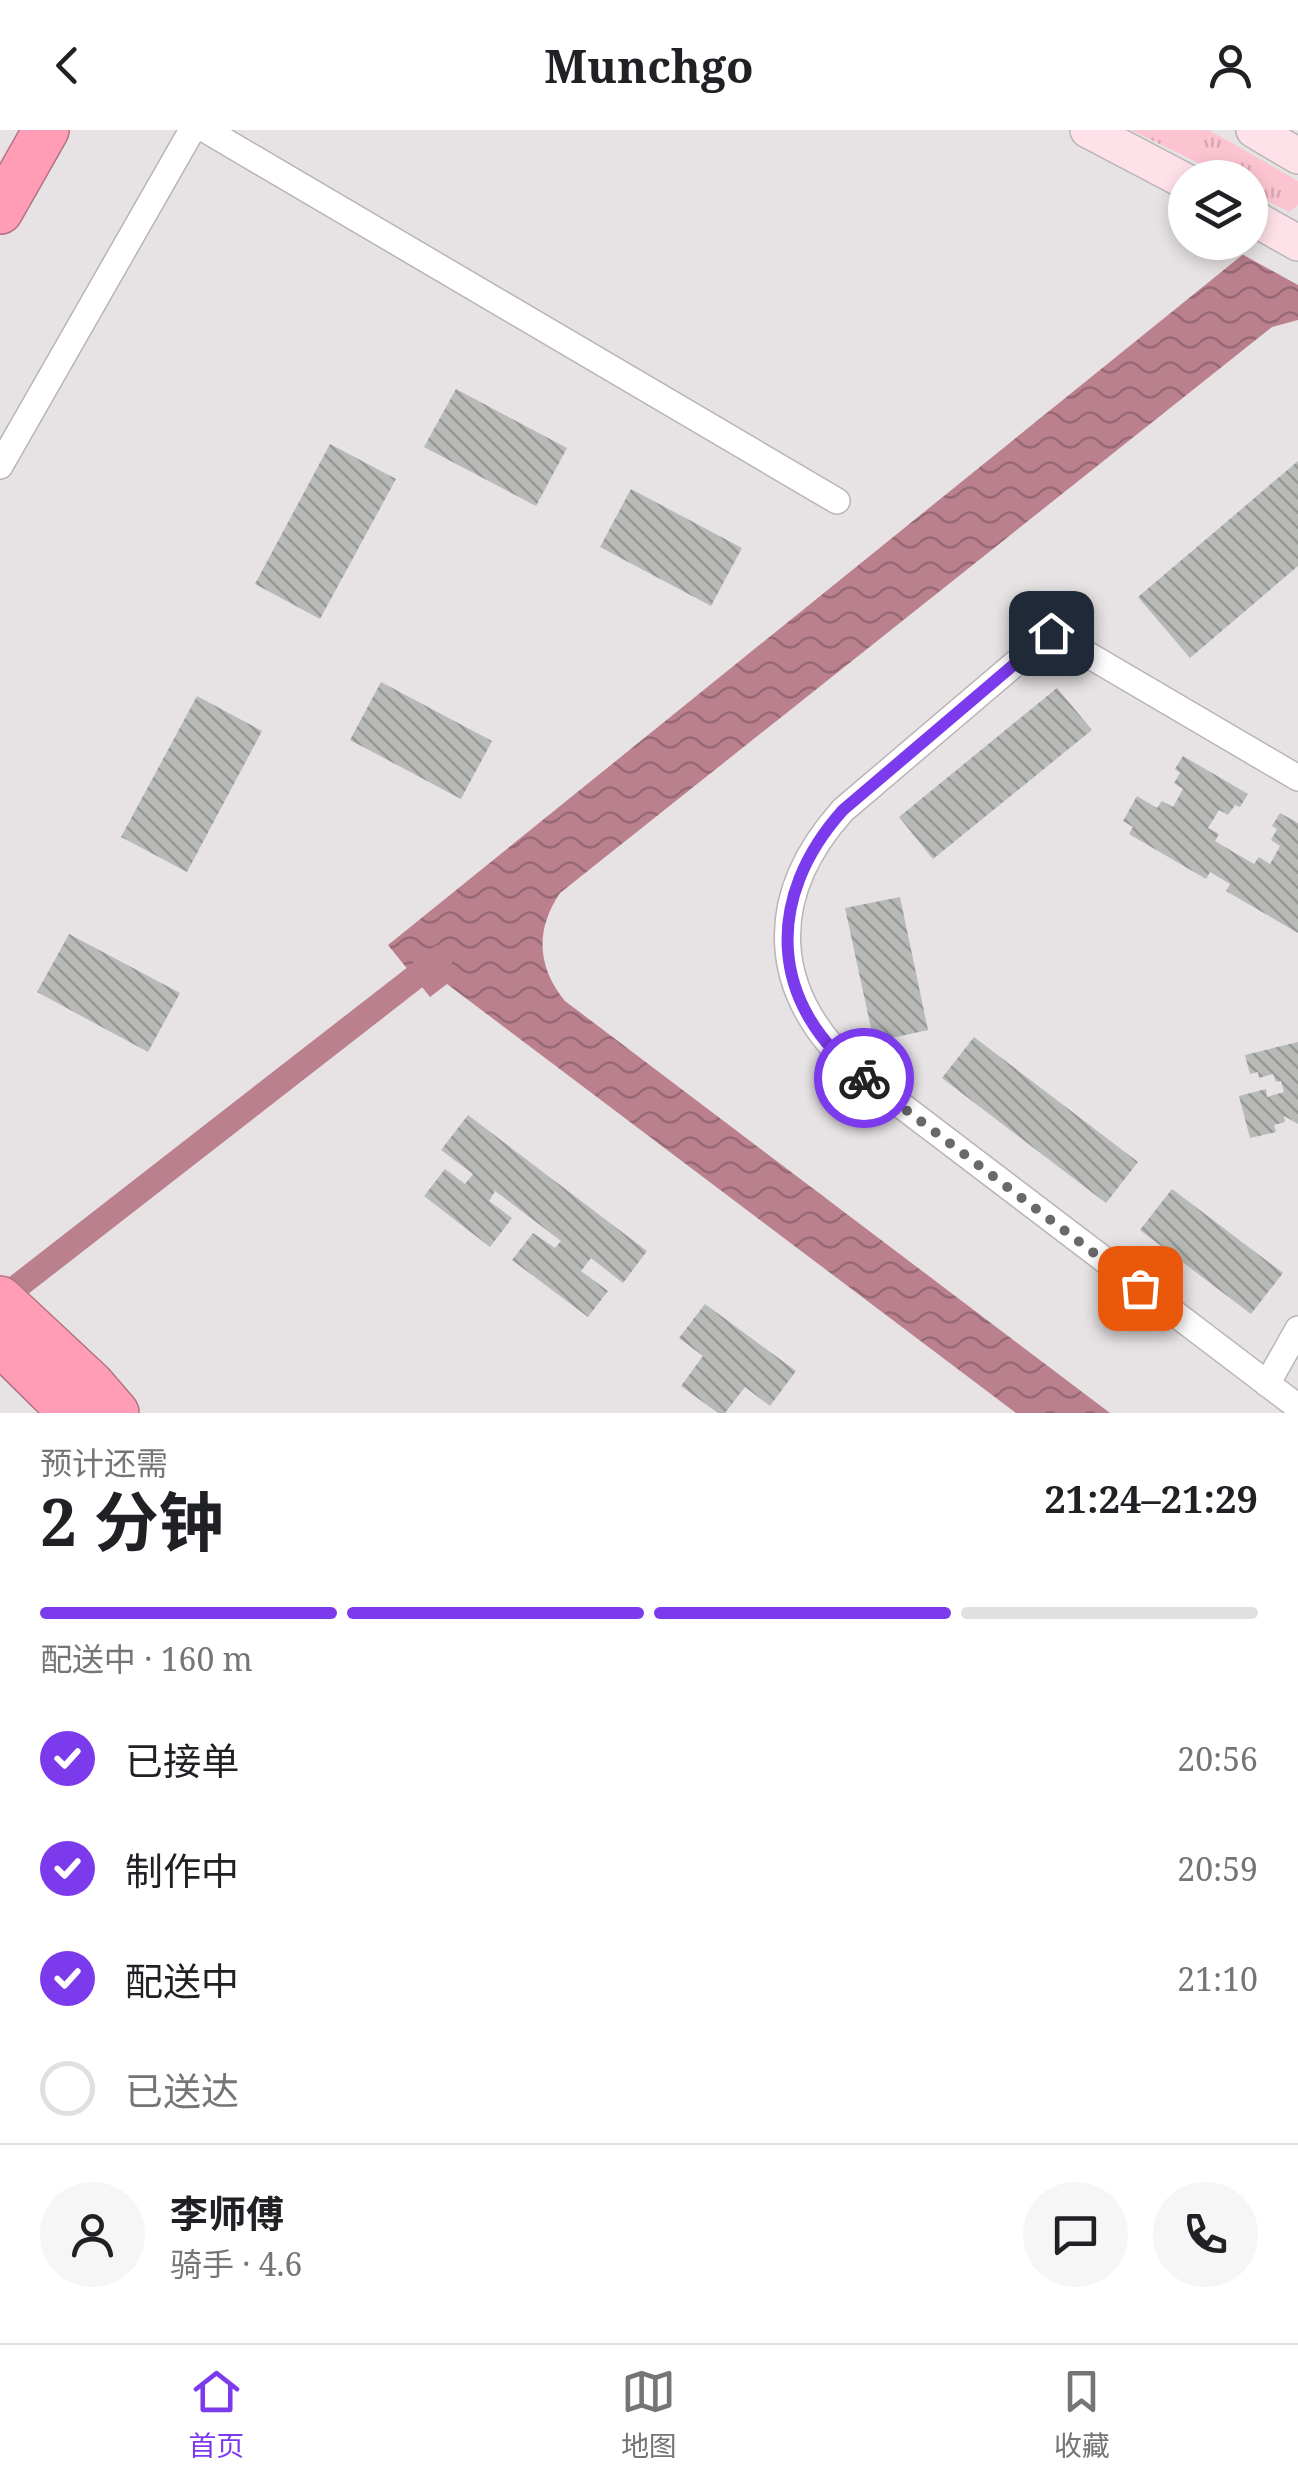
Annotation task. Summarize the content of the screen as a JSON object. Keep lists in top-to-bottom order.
{
  "page": {
    "header": "Munchgo",
    "heading": ["2 分钟", "预计还需", "21:24–21:29"],
    "panel": ["李师傅", "骑手 · 4.6"],
    "bar": "配送中 · 160 m",
    "list": [
      ["已接单", "20:56"],
      ["制作中", "20:59"],
      ["配送中", "21:10"],
      "已送达"
    ],
    "tabs": ["首页", "地图", "收藏"]
  }
}
